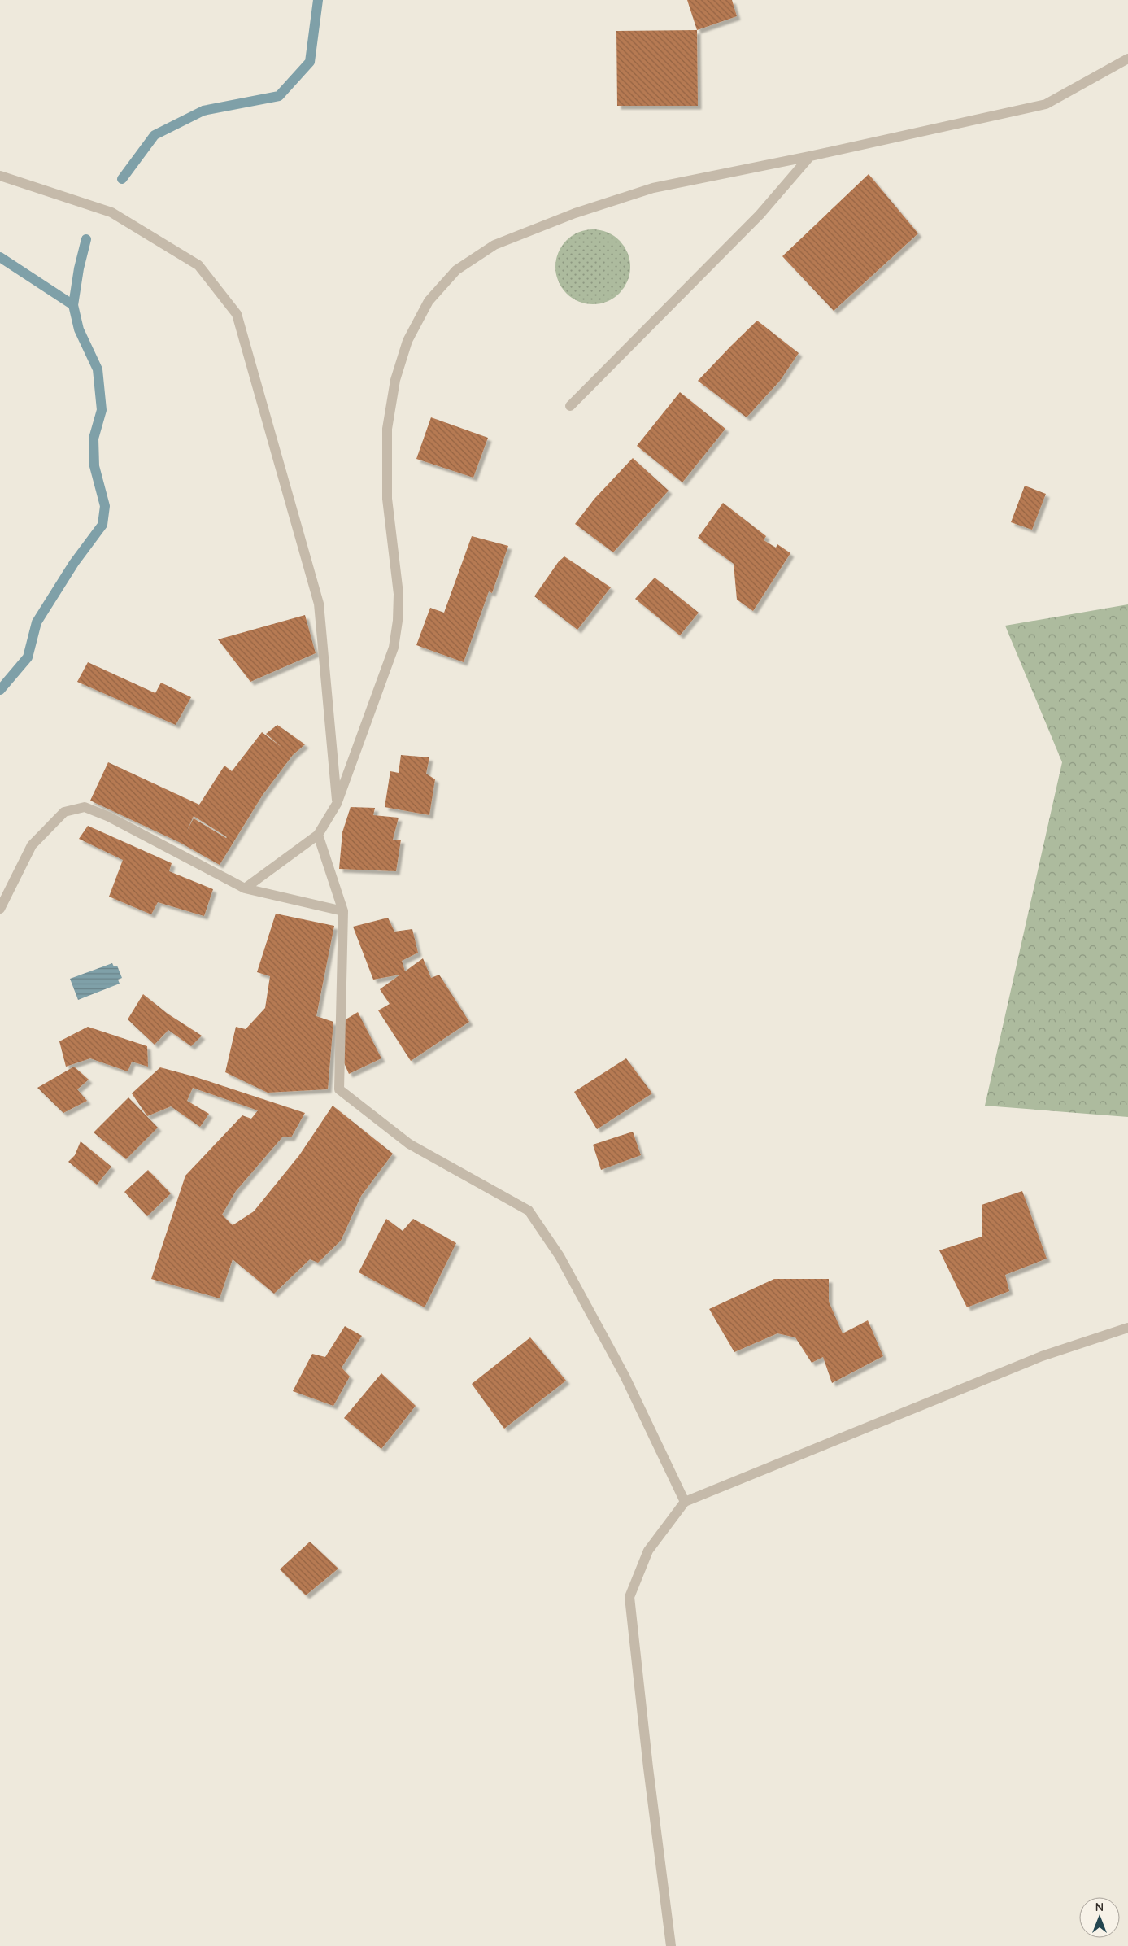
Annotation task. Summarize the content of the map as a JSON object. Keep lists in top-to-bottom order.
{
  "north": "top"
}
